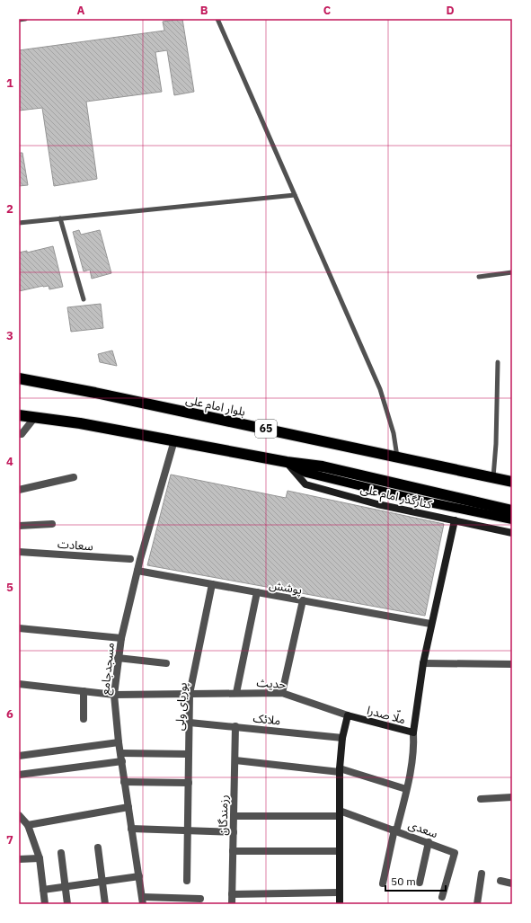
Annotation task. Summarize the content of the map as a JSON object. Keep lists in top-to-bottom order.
{
  "streets": {
    "highway": ["بلوار امام علی", "65"],
    "street": [
      "کنارگذر امام علی",
      "سعادت",
      "پوشش",
      "مسجدجامع",
      "حدیث",
      "پوریای ولی",
      "ملّا صدرا",
      "ملائک",
      "رزمندگان",
      "سعدی"
    ]
  },
  "crossings": [
    ["کنارگذر امام علی", "ملّا صدرا"],
    ["پوشش", "مسجدجامع"],
    ["پوشش", "پوریای ولی"],
    ["پوشش", "ملّا صدرا"],
    ["مسجدجامع", "حدیث"],
    ["حدیث", "پوریای ولی"],
    ["حدیث", "ملّا صدرا"],
    ["پوریای ولی", "ملائک"],
    ["ملائک", "رزمندگان"],
    ["رزمندگان", "سعدی"]
  ],
  "scale_bar": "50 m",
  "grid": {
    "columns": [
      "A",
      "B",
      "C",
      "D"
    ],
    "rows": [
      "1",
      "2",
      "3",
      "4",
      "5",
      "6",
      "7"
    ]
  }
}
